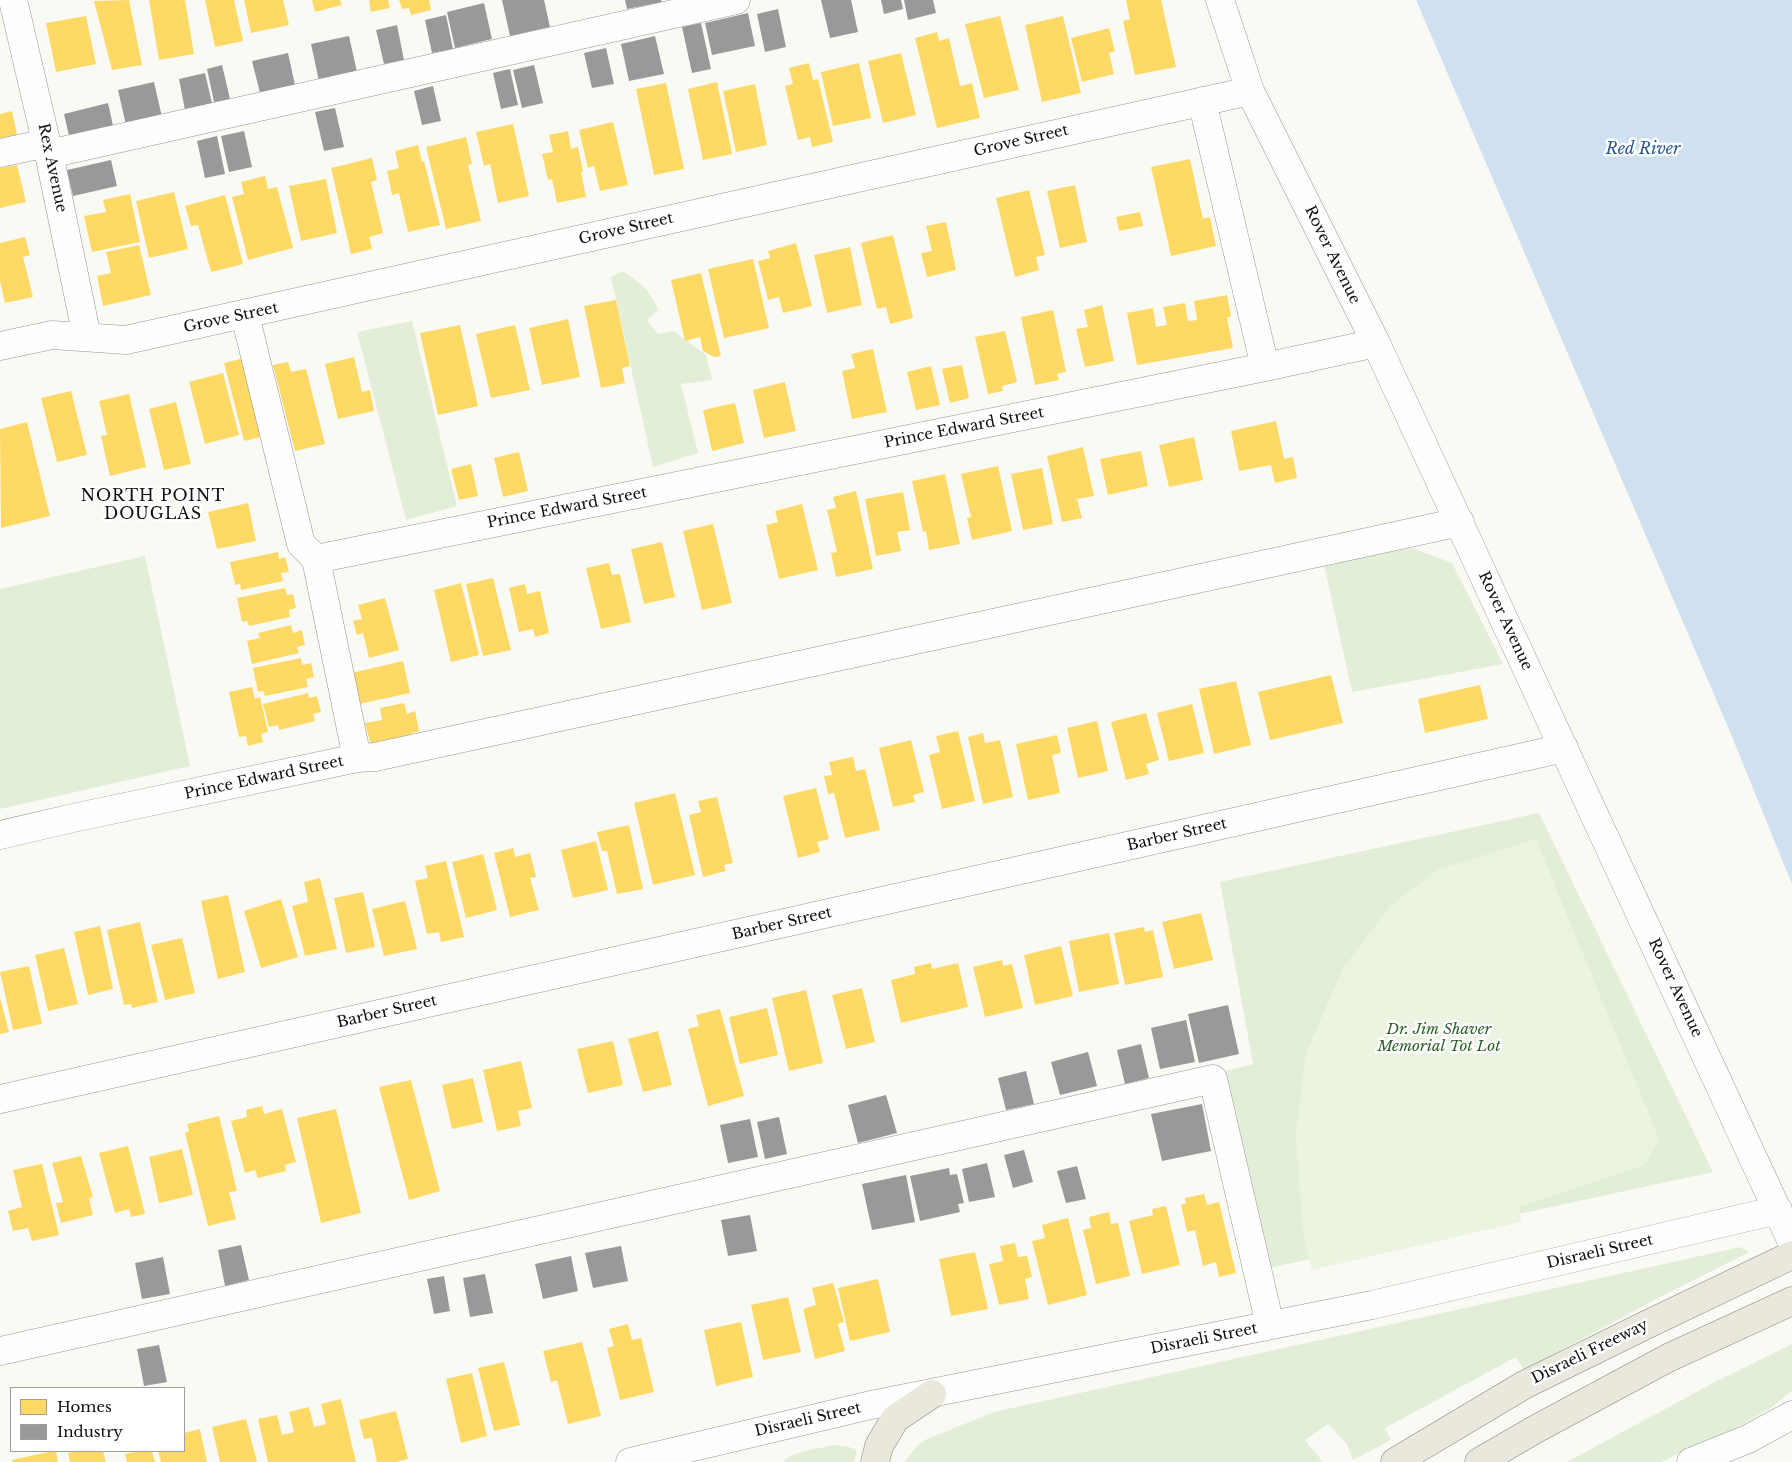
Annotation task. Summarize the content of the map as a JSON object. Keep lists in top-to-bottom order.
{
  "streets": {
    "main road": ["Disraeli Freeway"],
    "street": [
      "Grove Street",
      "Rex Avenue",
      "Rover Avenue",
      "Prince Edward Street",
      "Barber Street",
      "Disraeli Street"
    ]
  },
  "crossings": [
    ["Grove Street", "Rex Avenue"],
    ["Grove Street", "Rover Avenue"],
    ["Rover Avenue", "Prince Edward Street"],
    ["Rover Avenue", "Barber Street"],
    ["Rover Avenue", "Disraeli Street"]
  ],
  "districts": ["NORTH POINT DOUGLAS"],
  "water": ["Red River"],
  "parks": ["Dr. Jim Shaver Memorial Tot Lot"],
  "legend": ["Homes", "Industry"]
}
